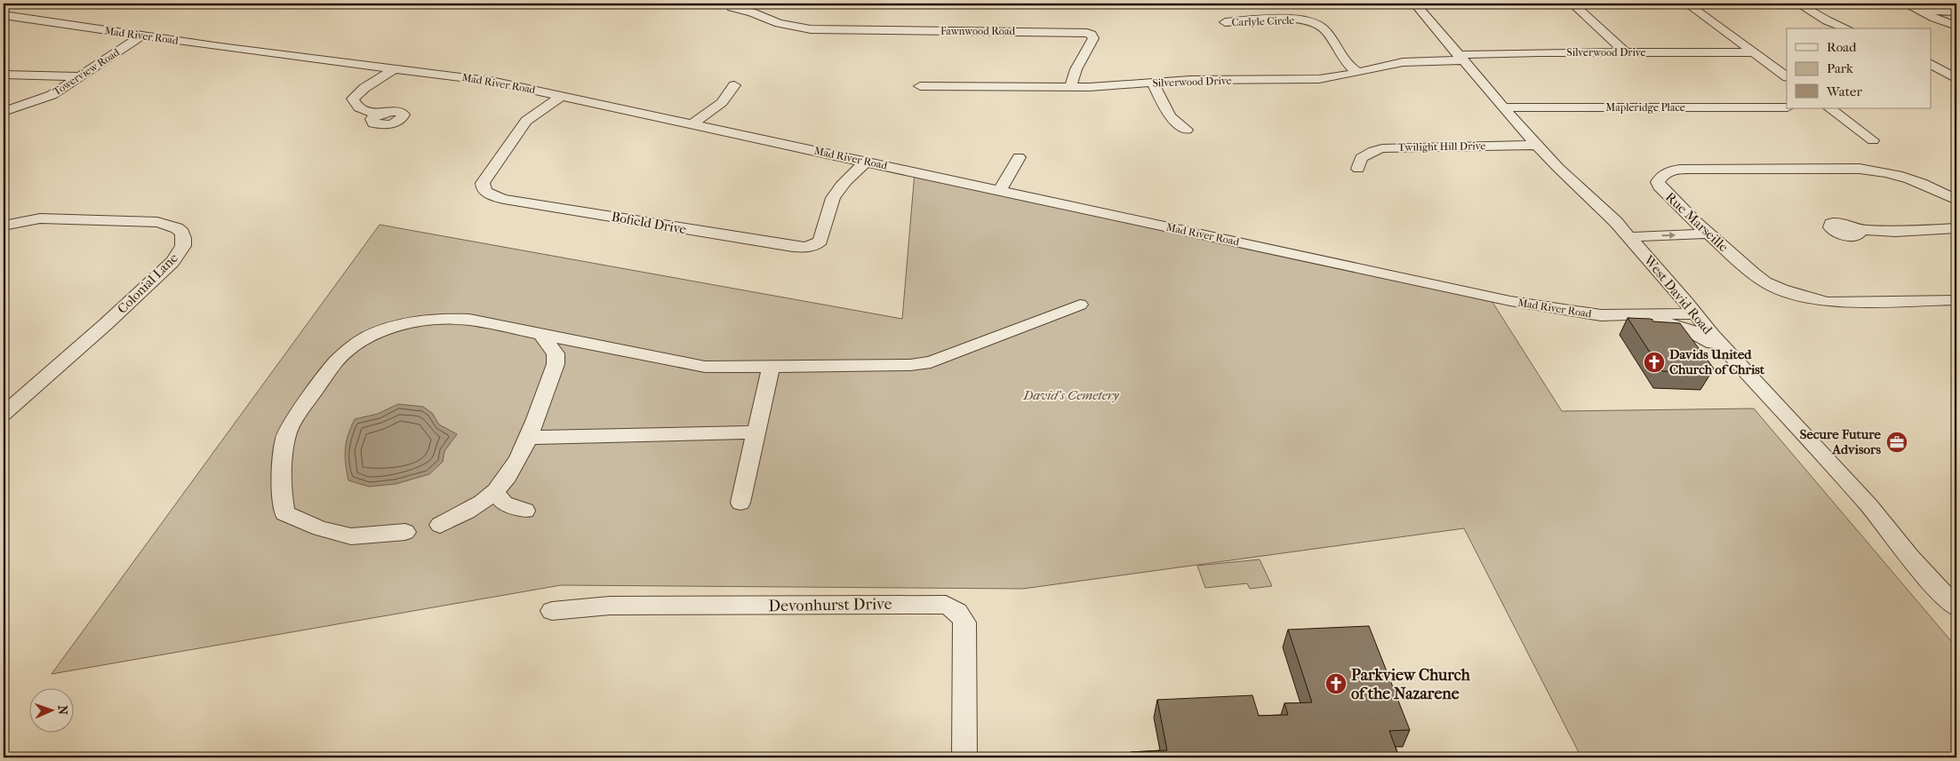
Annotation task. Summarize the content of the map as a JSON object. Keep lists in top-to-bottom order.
{
  "streets": {
    "street": [
      "Carlyle Circle",
      "Fawnwood Road",
      "Mad River Road",
      "Silverwood Drive",
      "Towerview Road",
      "Mapleridge Place",
      "Twilight Hill Drive",
      "Rue Marseille",
      "Bofield Drive",
      "Colonial Lane",
      "West David Road",
      "Devonhurst Drive"
    ]
  },
  "crossings": [
    ["Carlyle Circle", "Silverwood Drive"],
    ["Fawnwood Road", "Silverwood Drive"],
    ["Mad River Road", "Towerview Road"],
    ["Mad River Road", "Bofield Drive"],
    ["Mad River Road", "West David Road"],
    ["Silverwood Drive", "West David Road"],
    ["Mapleridge Place", "West David Road"],
    ["Twilight Hill Drive", "West David Road"]
  ],
  "parks": ["David's Cemetery"],
  "places": {
    "church": ["Davids United Church of Christ", "Parkview Church of the Nazarene"],
    "office": ["Secure Future Advisors"]
  },
  "legend": ["Road", "Park", "Water"],
  "north": "right"
}
